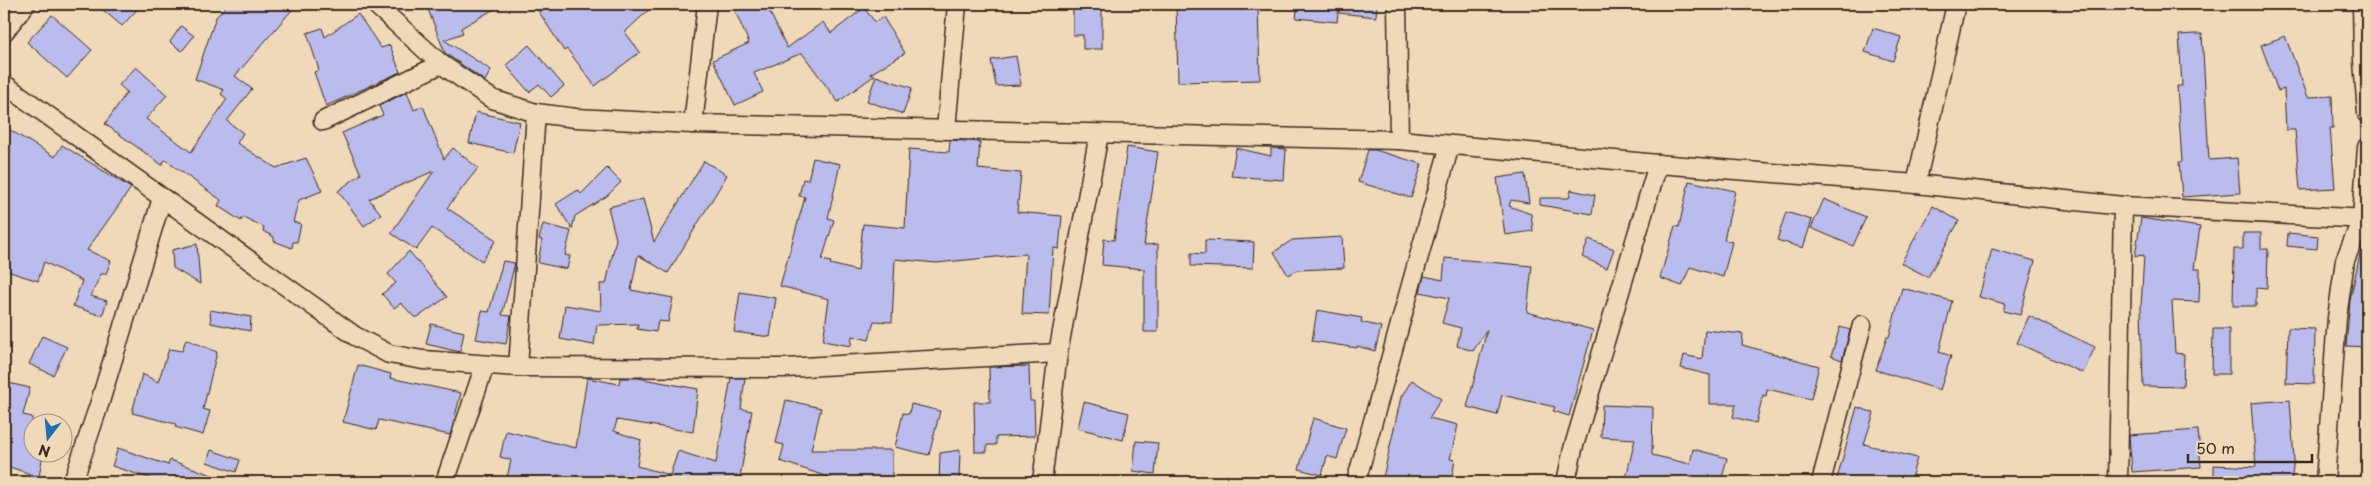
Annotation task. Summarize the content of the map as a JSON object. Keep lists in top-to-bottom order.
{
  "scale_bar": "50 m",
  "north": "bottom"
}
